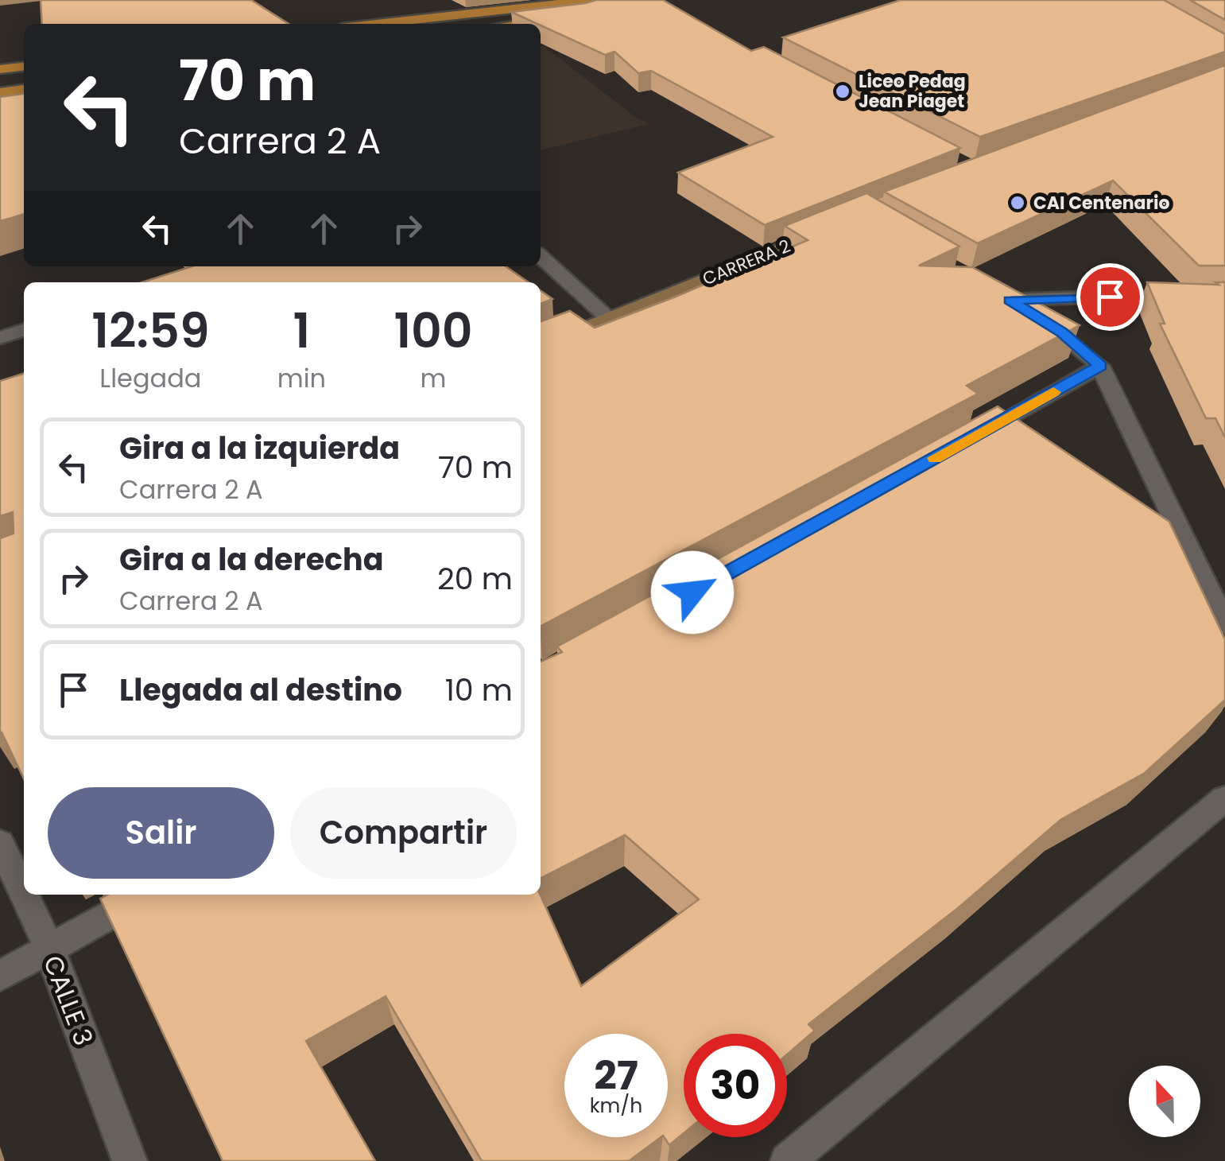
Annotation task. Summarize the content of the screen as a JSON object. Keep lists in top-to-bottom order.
{
  "streets": {
    "street": ["CARRERA 2", "CALLE 3"]
  },
  "places": ["Liceo Pedag Jean Piaget", "CAI Centenario"],
  "north": "top",
  "page": {
    "turn": ["70 m", "Carrera 2 A"],
    "eta": [
      "12:59",
      "Llegada",
      "1",
      "min",
      "100",
      "m"
    ],
    "list": [
      {
        "name": "Gira a la izquierda",
        "note": "Carrera 2 A",
        "value": "70 m"
      },
      {
        "name": "Gira a la derecha",
        "note": "Carrera 2 A",
        "value": "20 m"
      },
      {
        "name": "Llegada al destino",
        "value": "10 m"
      }
    ],
    "buttons": ["Salir", "Compartir"],
    "speed": "27 km/h",
    "limit": "30"
  }
}
